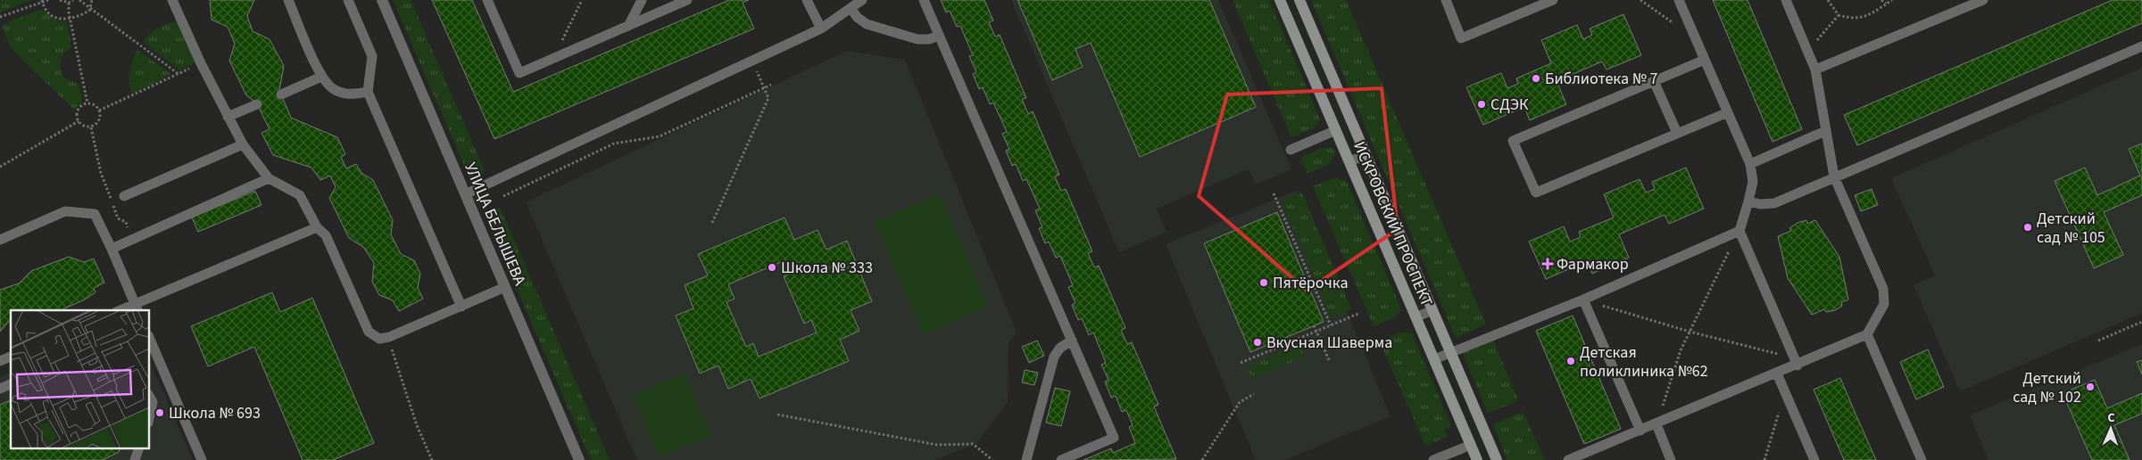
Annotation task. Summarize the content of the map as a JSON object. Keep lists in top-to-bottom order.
{
  "streets": {
    "street": ["УЛИЦА БЕЛЫШЕВА", "ИСКРОВСКИЙ ПРОСПЕКТ"]
  },
  "places": {
    "other": [
      "Библиотека № 7",
      "СДЭК",
      "Детский сад № 105",
      "Школа № 333",
      "Пятёрочка",
      "Вкусная Шаверма",
      "Детская поликлиника №62",
      "Детский сад № 102",
      "Школа № 693"
    ],
    "health": ["Фармакор"]
  },
  "north": "top"
}
